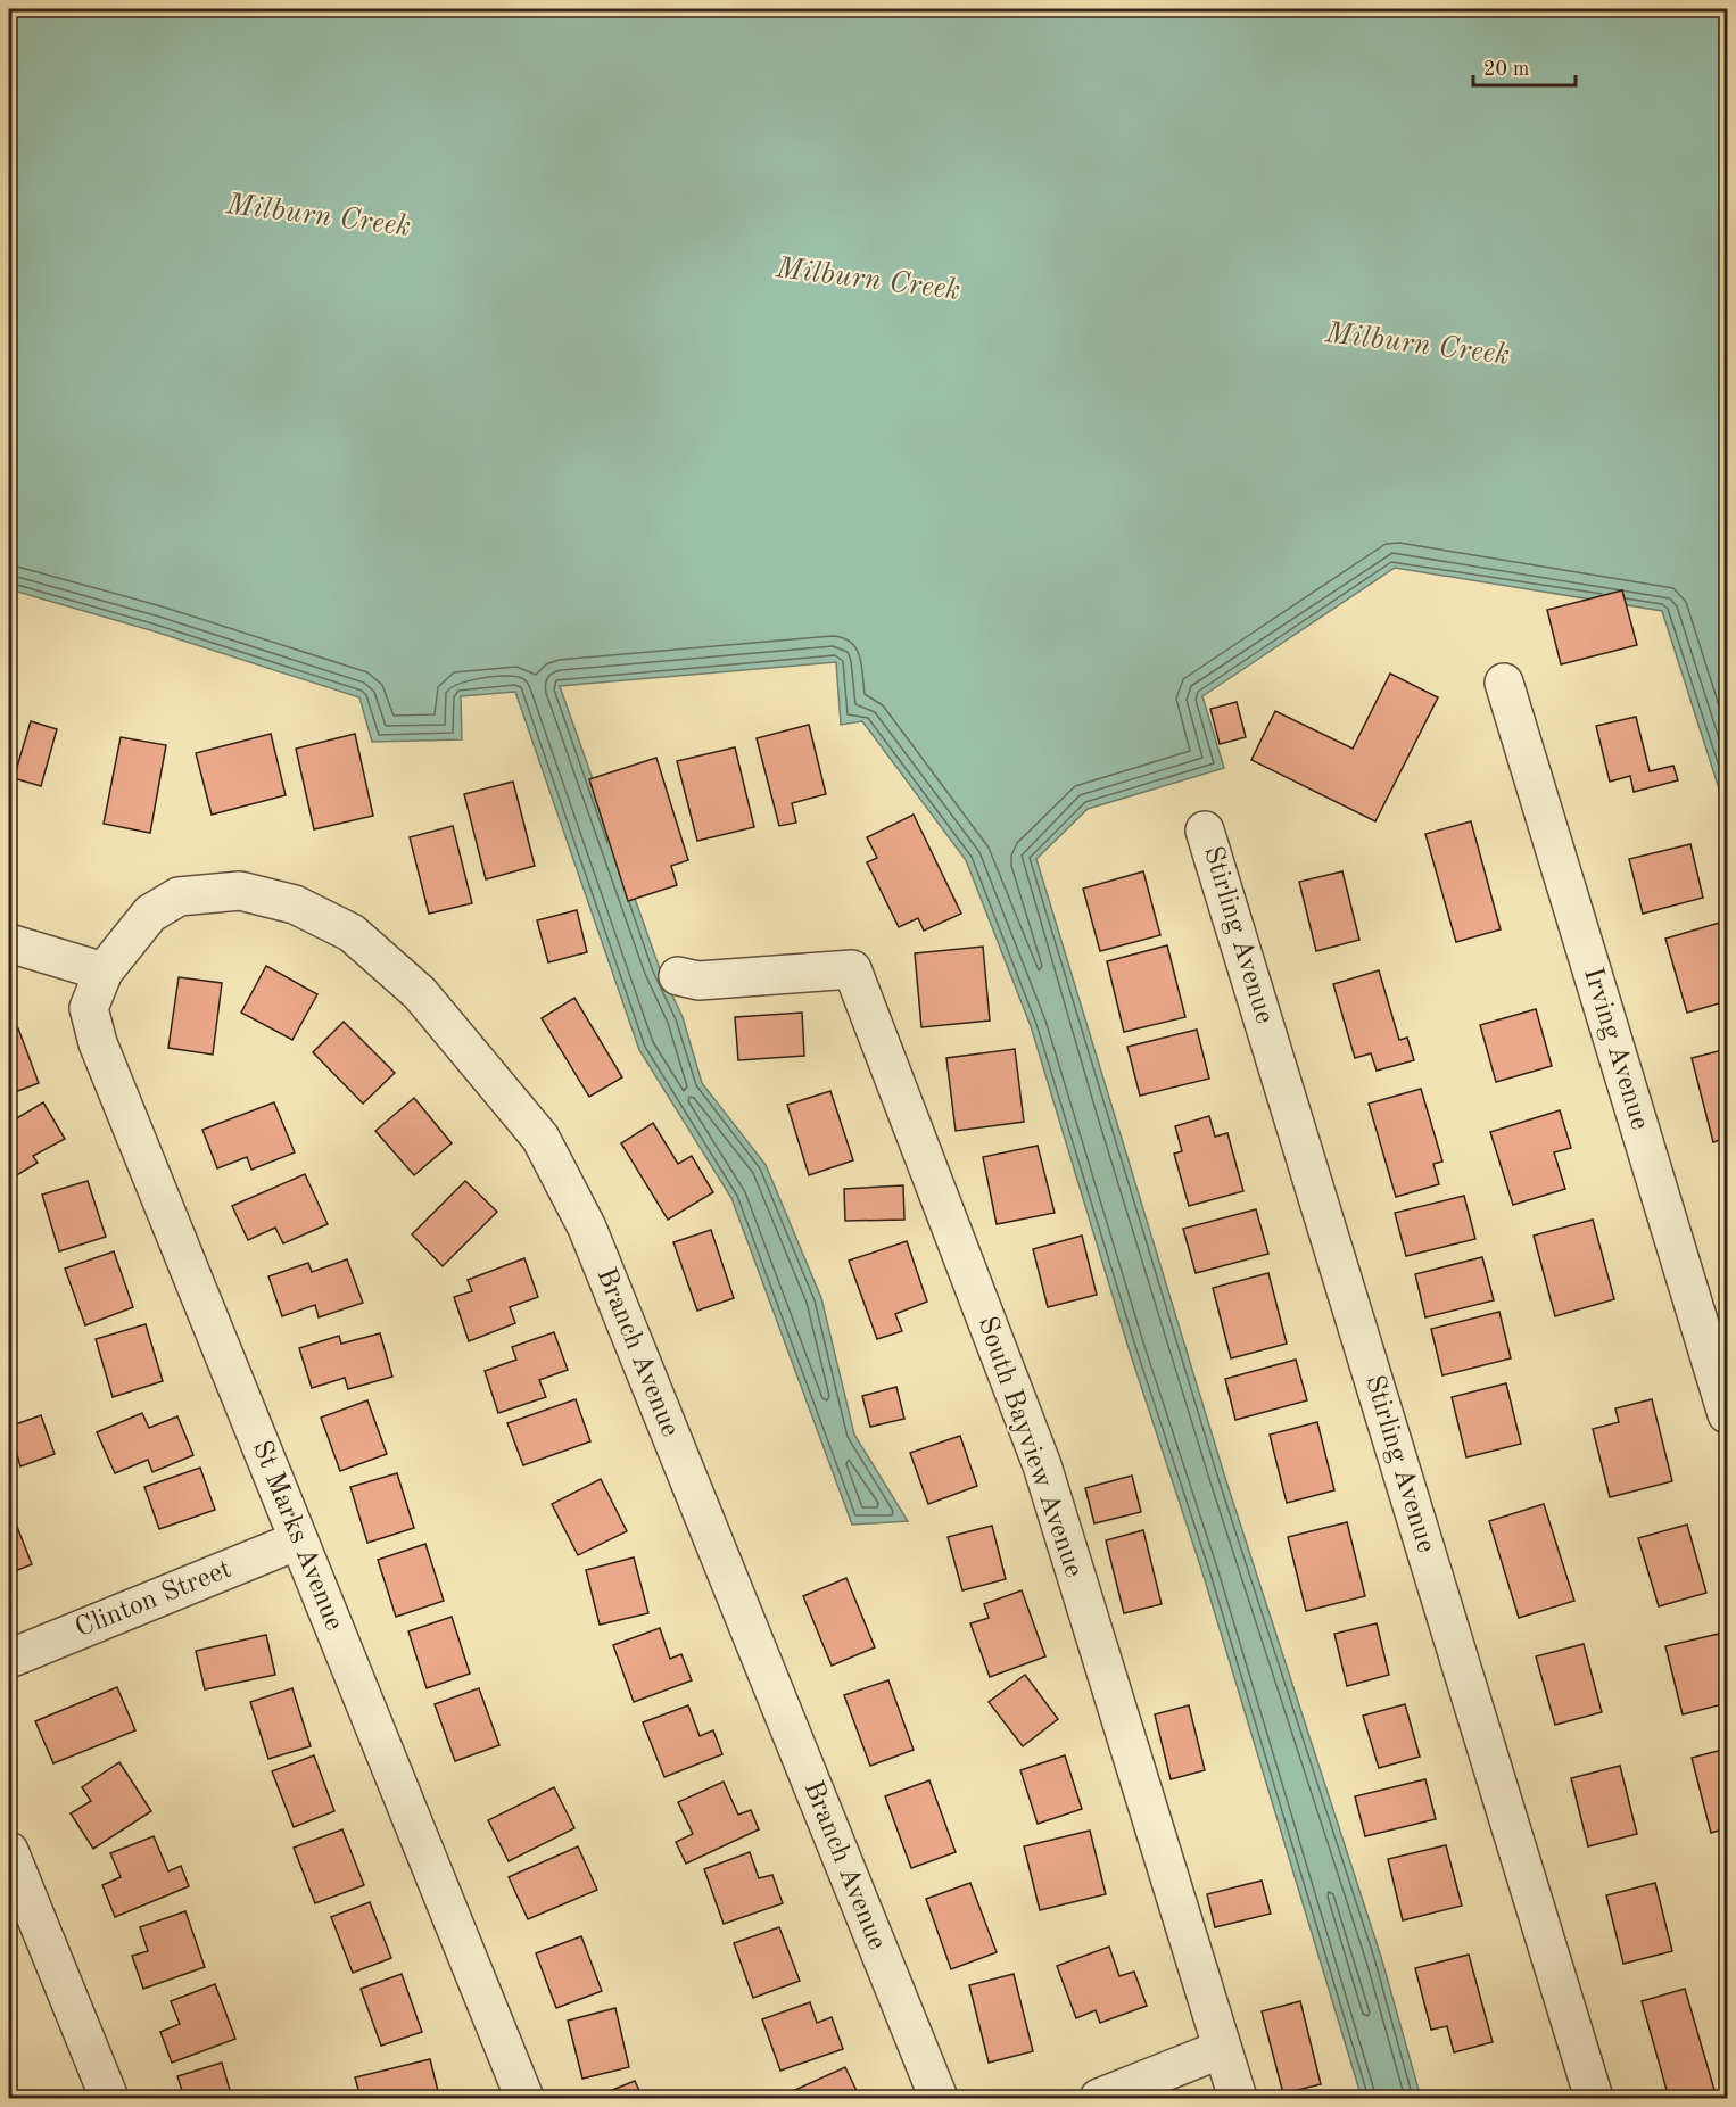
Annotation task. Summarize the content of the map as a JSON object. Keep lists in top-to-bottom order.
{
  "streets": {
    "street": [
      "Stirling Avenue",
      "Irving Avenue",
      "Branch Avenue",
      "South Bayview Avenue",
      "St Marks Avenue",
      "Clinton Street"
    ]
  },
  "crossings": [
    ["Branch Avenue", "St Marks Avenue"],
    ["St Marks Avenue", "Clinton Street"]
  ],
  "water": ["Milburn Creek"],
  "scale_bar": "20 m"
}
